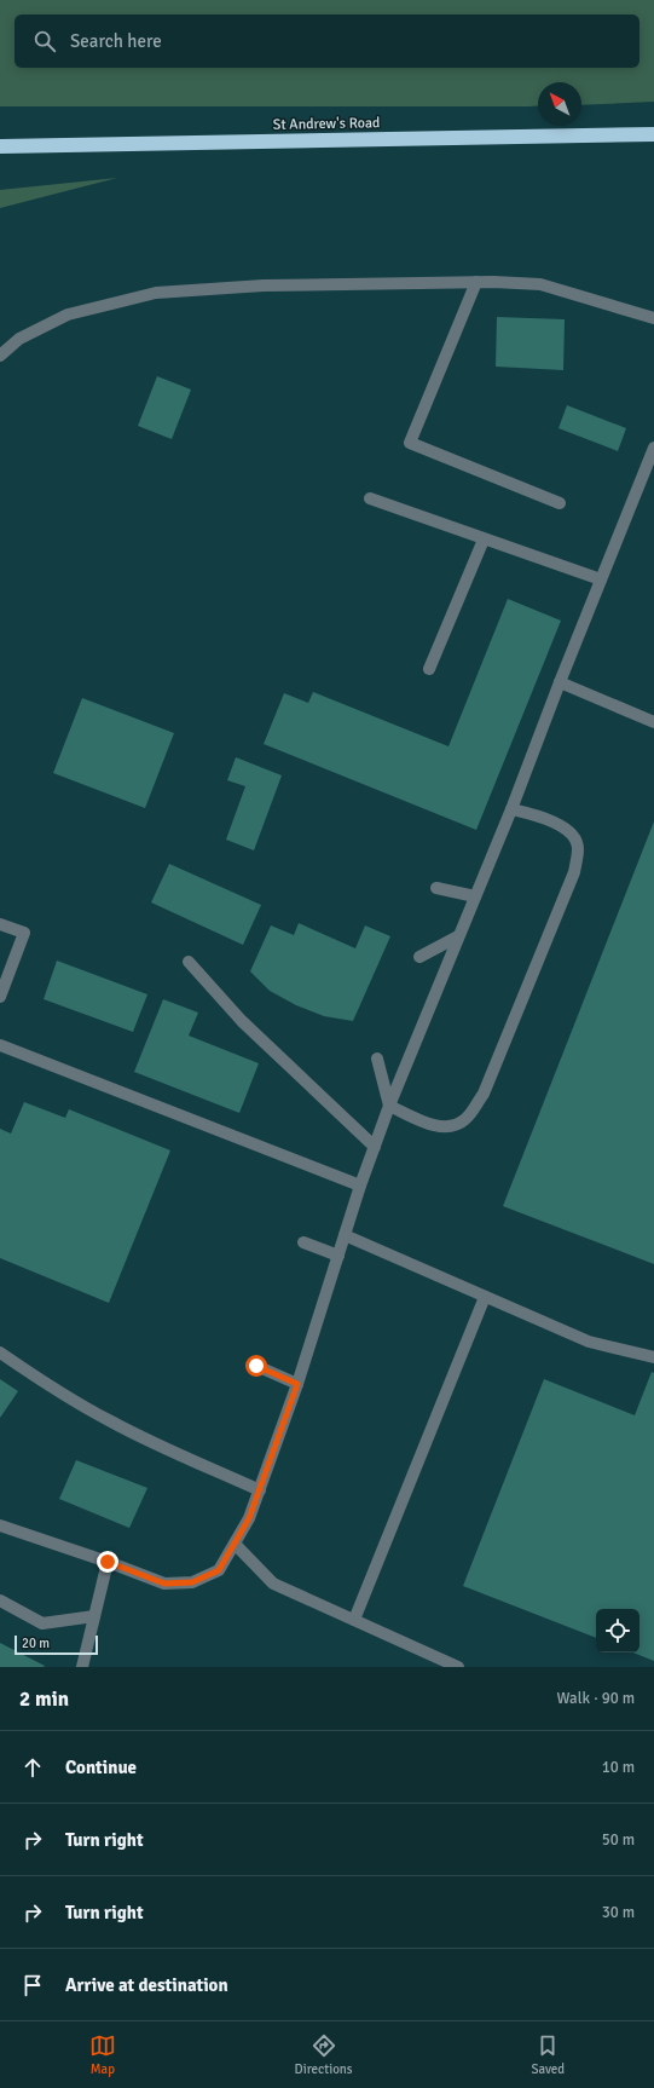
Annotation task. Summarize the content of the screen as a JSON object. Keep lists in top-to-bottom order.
{
  "streets": {
    "highway": ["St Andrew's Road"]
  },
  "scale_bar": "20 m",
  "north": "top left",
  "page": {
    "search": "Search here",
    "scale": "20 m",
    "heading": ["2 min", "Walk · 90 m"],
    "list": [
      ["Continue", "10 m"],
      ["Turn right", "50 m"],
      ["Turn right", "30 m"],
      "Arrive at destination"
    ],
    "nav": ["Map", "Directions", "Saved"]
  }
}
